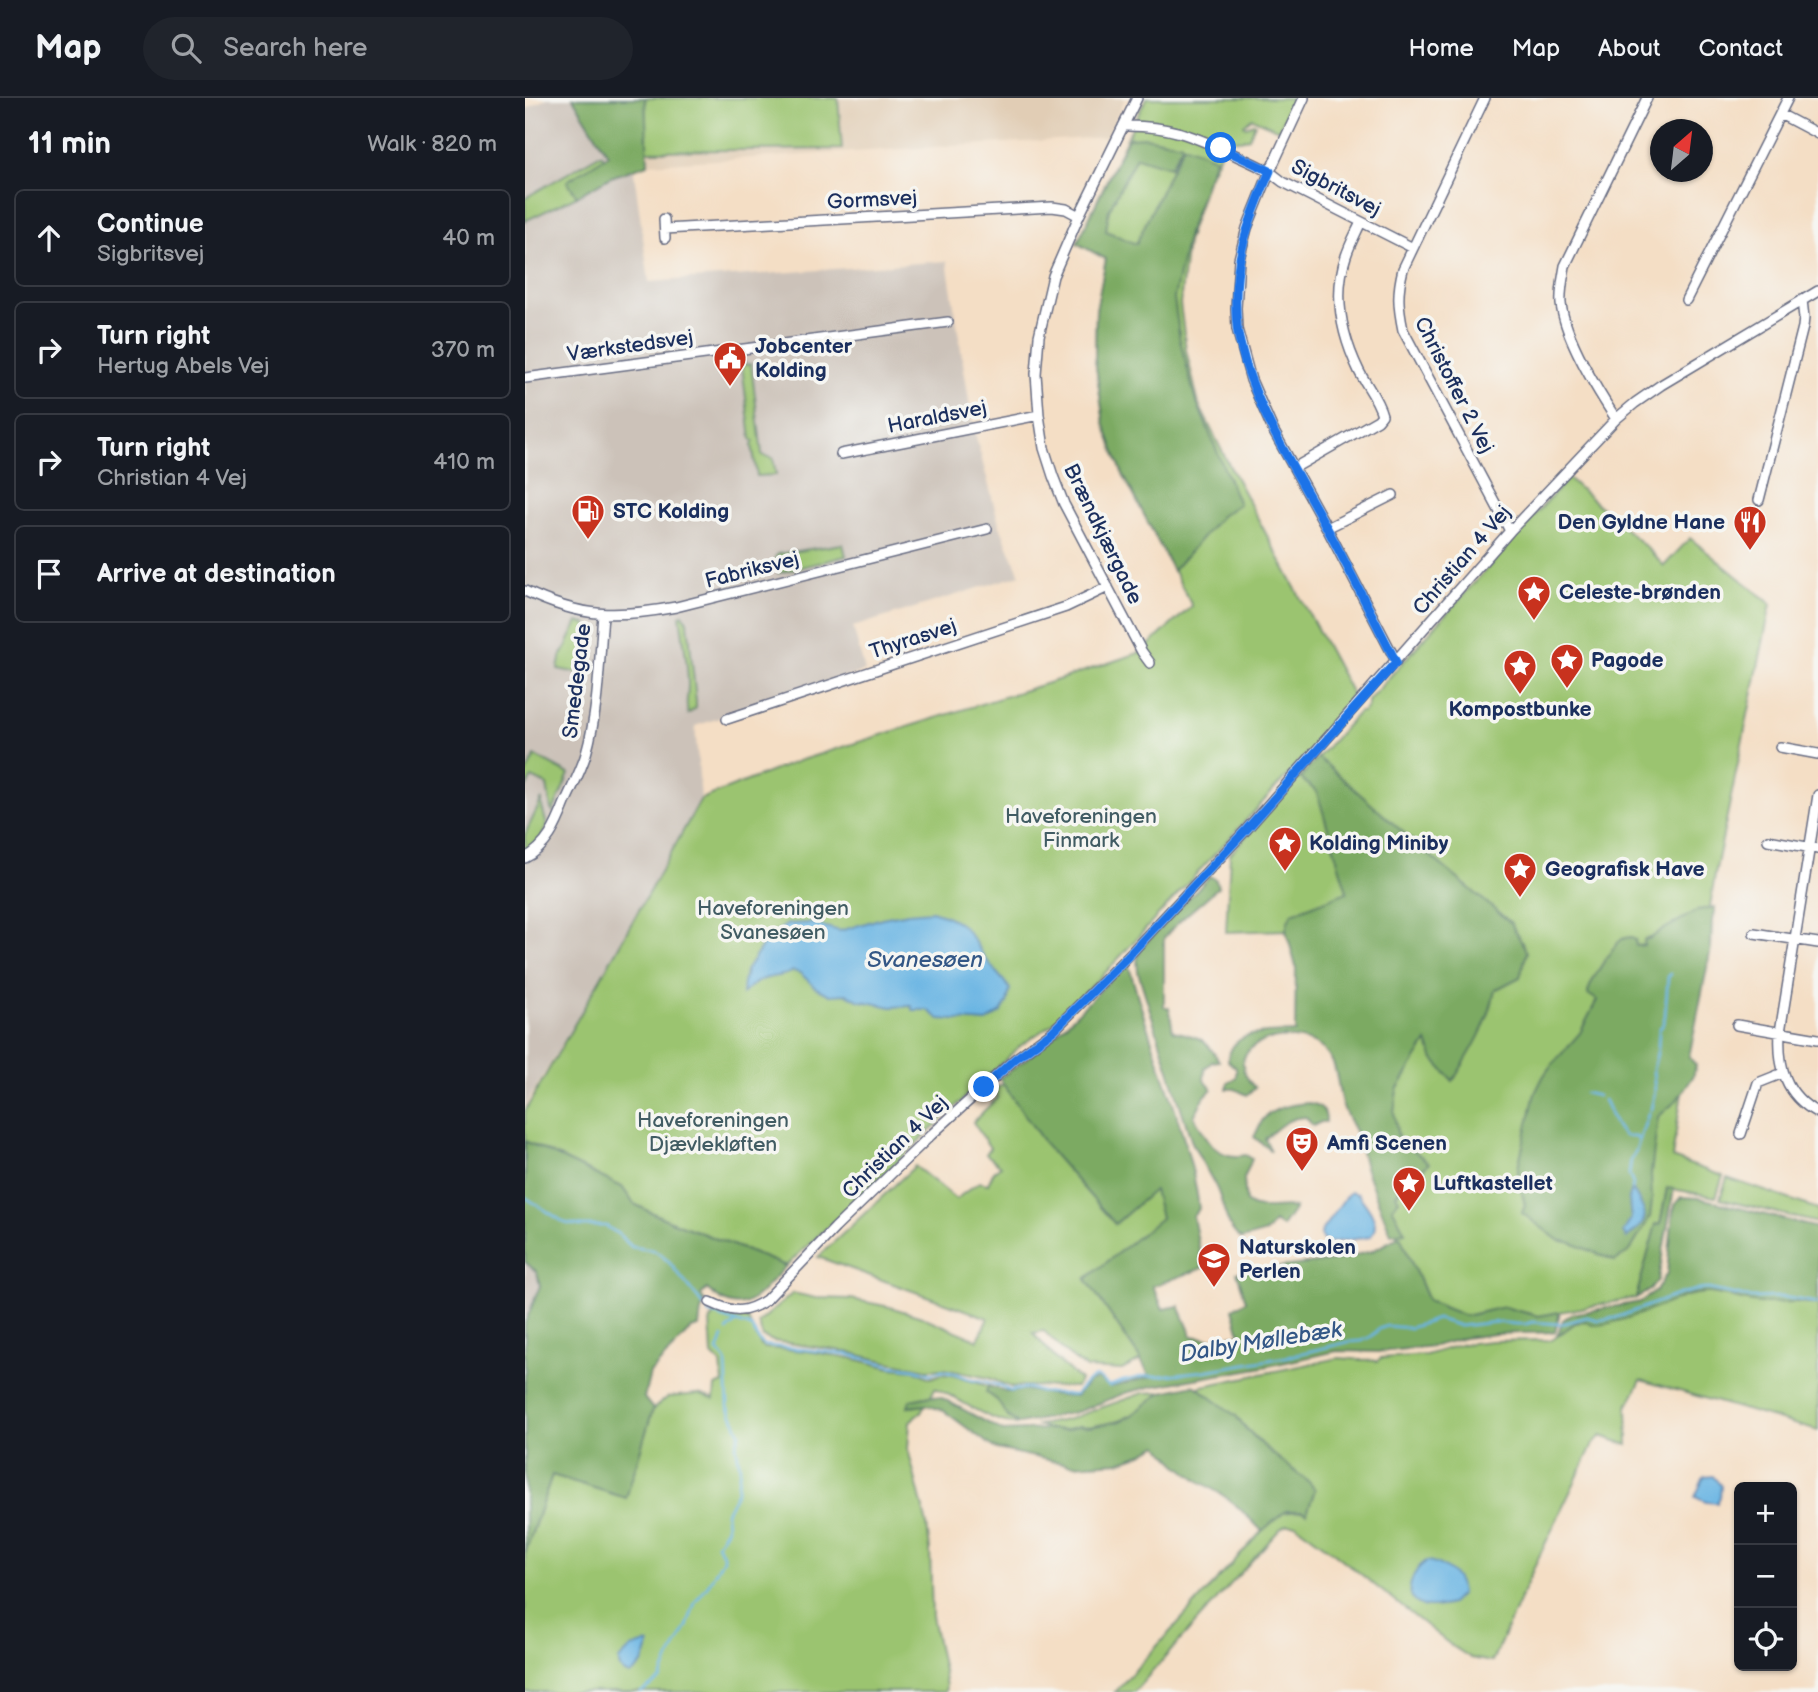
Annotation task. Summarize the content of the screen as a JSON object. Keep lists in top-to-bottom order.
{
  "streets": {
    "street": [
      "Sigbritsvej",
      "Gormsvej",
      "Værkstedsvej",
      "Christoffer 2 Vej",
      "Haraldsvej",
      "Brændkjærgade",
      "Christian 4 Vej",
      "Fabriksvej",
      "Thyrasvej",
      "Smedegade"
    ]
  },
  "crossings": [
    ["Sigbritsvej", "Christoffer 2 Vej"],
    ["Sigbritsvej", "Brændkjærgade"],
    ["Gormsvej", "Brændkjærgade"],
    ["Christoffer 2 Vej", "Christian 4 Vej"],
    ["Haraldsvej", "Brændkjærgade"],
    ["Brændkjærgade", "Thyrasvej"],
    ["Fabriksvej", "Smedegade"]
  ],
  "water": ["Svanesøen", "Dalby Møllebæk"],
  "parks": ["Haveforeningen Finmark", "Haveforeningen Svanesøen", "Haveforeningen Djævlekløften"],
  "places": {
    "public building": ["Jobcenter Kolding"],
    "fuel station": ["STC Kolding"],
    "restaurant": ["Den Gyldne Hane"],
    "place": [
      "Celeste-brønden",
      "Pagode",
      "Kompostbunke",
      "Kolding Miniby",
      "Geografisk Have",
      "Luftkastellet"
    ],
    "theatre": ["Amfi Scenen"],
    "school or university": ["Naturskolen Perlen"]
  },
  "north": "top right",
  "page": {
    "header": "Map",
    "search": "Search here",
    "nav": [
      "Home",
      "Map",
      "About",
      "Contact"
    ],
    "heading": ["11 min", "Walk · 820 m"],
    "list": [
      ["Continue", "Sigbritsvej", "40 m"],
      ["Turn right", "Hertug Abels Vej", "370 m"],
      ["Turn right", "Christian 4 Vej", "410 m"],
      "Arrive at destination"
    ],
    "map_buttons": ["+", "−"]
  }
}
